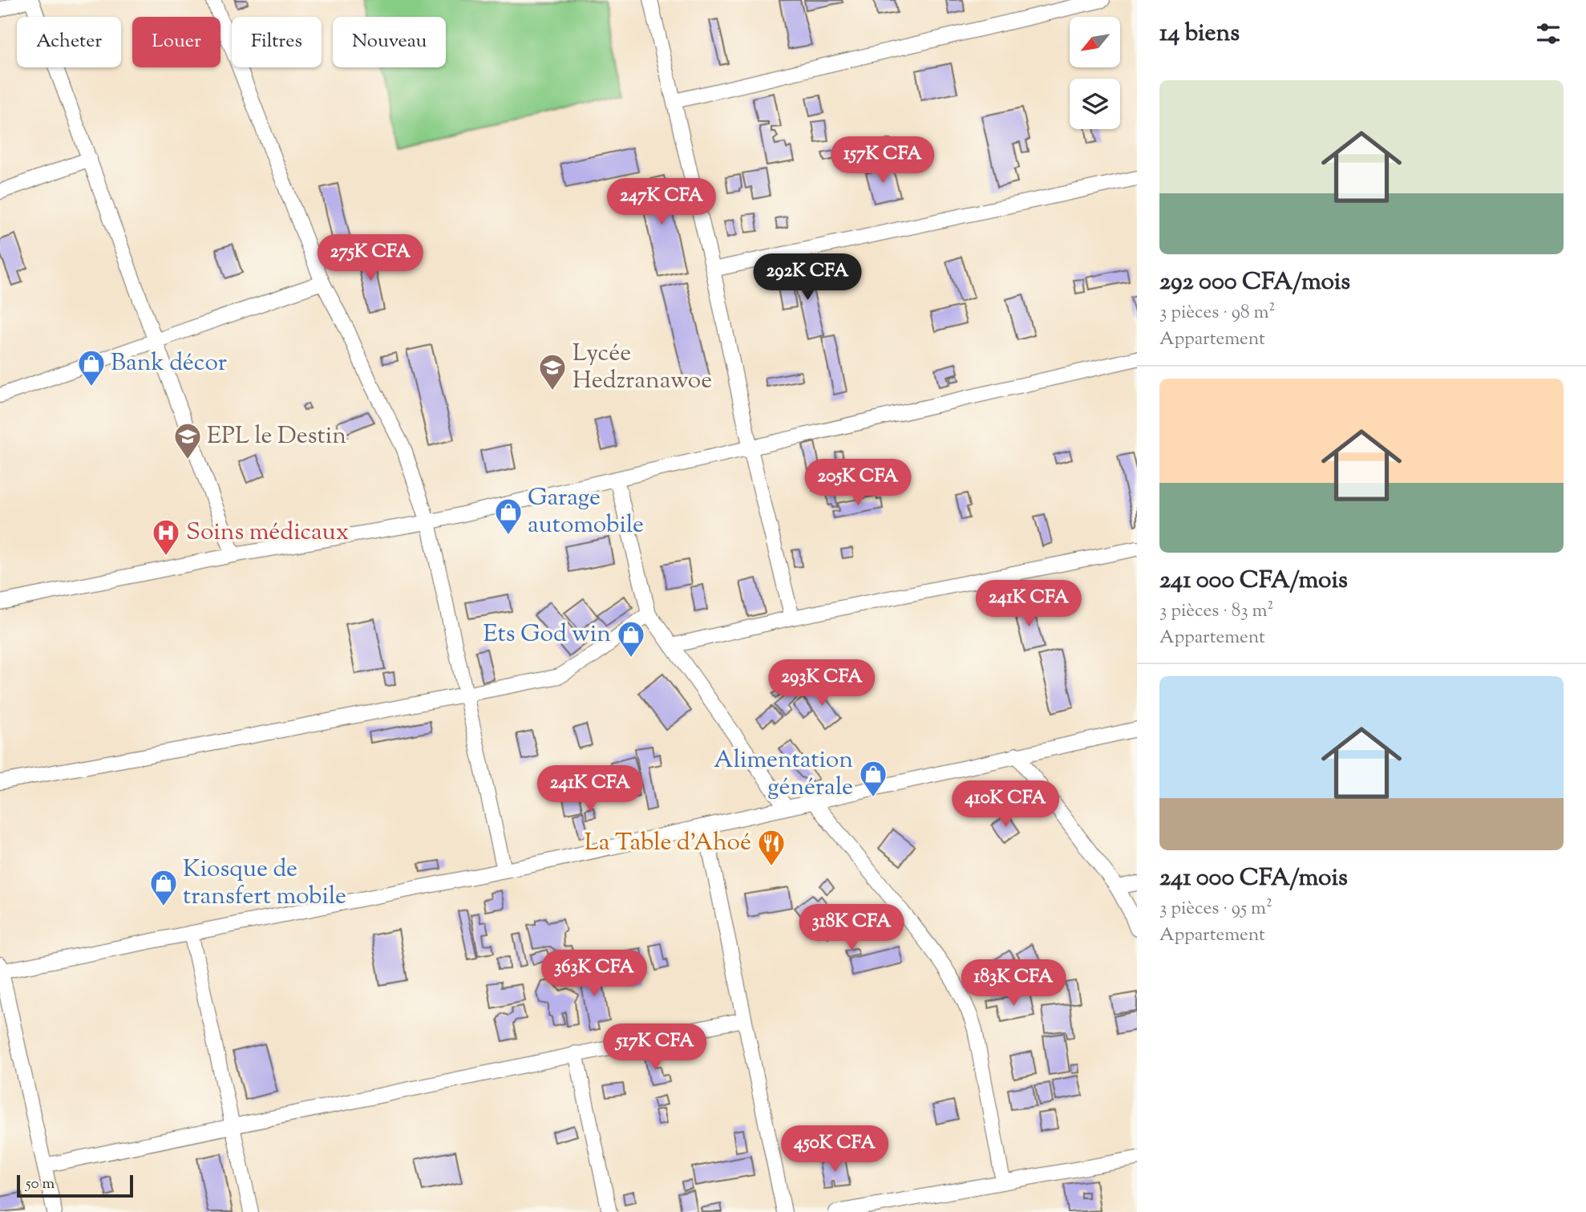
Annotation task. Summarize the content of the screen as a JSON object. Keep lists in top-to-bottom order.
{
  "places": {
    "shop": [
      "Bank décor",
      "Garage automobile",
      "Ets God win",
      "Alimentation générale",
      "Kiosque de transfert mobile"
    ],
    "school or university": ["Lycée Hedzranawoe", "EPL le Destin"],
    "hospital": ["Soins médicaux"],
    "restaurant": ["La Table d’Ahoé"]
  },
  "scale_bar": "50 m",
  "north": "bottom left",
  "page": {
    "heading": "14 biens",
    "chip": [
      "Acheter",
      "Louer",
      "Filtres",
      "Nouveau"
    ],
    "list": [
      {
        "name": "292 000 CFA/mois",
        "note": "3 pièces · 98 m² · Appartement"
      },
      {
        "name": "241 000 CFA/mois",
        "note": "3 pièces · 83 m² · Appartement"
      },
      {
        "name": "241 000 CFA/mois",
        "note": "3 pièces · 95 m² · Appartement"
      }
    ],
    "price": [
      "157K CFA",
      "247K CFA",
      "275K CFA",
      "292K CFA",
      "205K CFA",
      "241K CFA",
      "293K CFA",
      "241K CFA",
      "410K CFA",
      "318K CFA",
      "363K CFA",
      "183K CFA",
      "517K CFA",
      "450K CFA"
    ],
    "scale": "50 m"
  }
}
